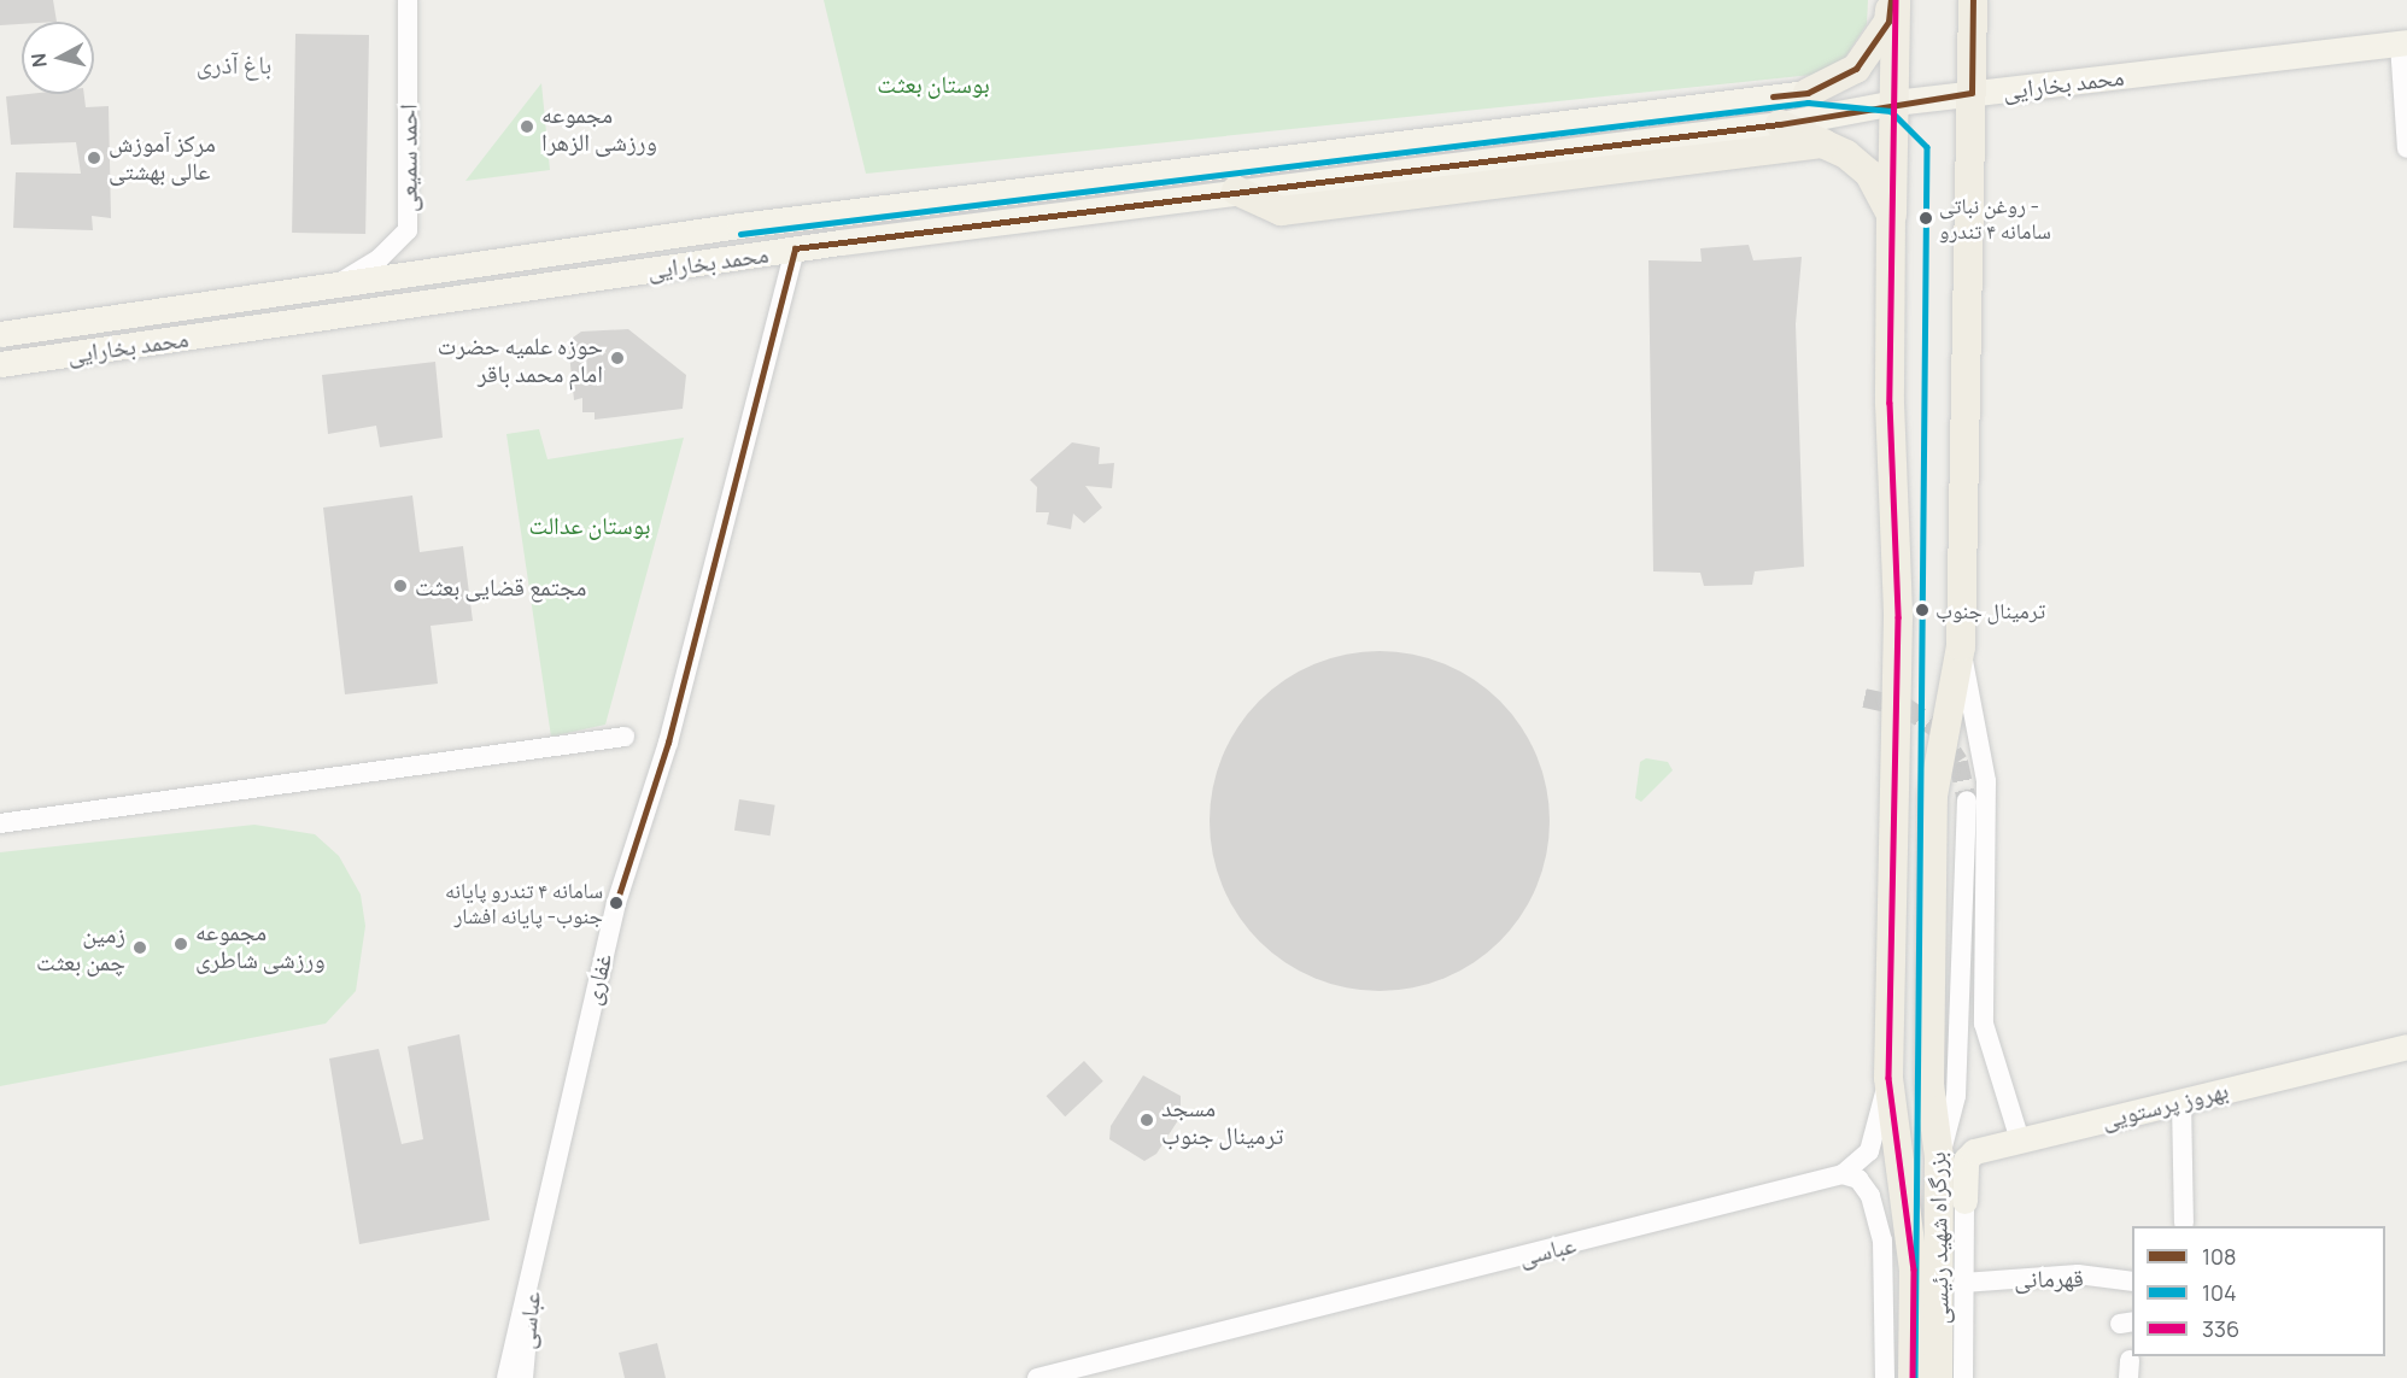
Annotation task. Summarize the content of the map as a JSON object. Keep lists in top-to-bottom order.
{
  "streets": {
    "highway": ["بزرگراه شهید رئیسی"],
    "main road": ["محمد بخارایی", "بهروز پرستویی"],
    "street": [
      "احمد سمیعی",
      "غفاری",
      "عباسی",
      "قهرمانی"
    ]
  },
  "crossings": [
    ["محمد بخارایی", "احمد سمیعی"],
    ["محمد بخارایی", "غفاری"],
    ["محمد بخارایی", "بزرگراه شهید رئیسی"],
    ["غفاری", "عباسی"]
  ],
  "districts": ["باغ آذری"],
  "parks": ["بوستان بعثت", "بوستان عدالت"],
  "places": [
    "مجموعه ورزشی الزهرا",
    "مرکز آموزش عالی بهشتی",
    "روغن نباتی - سامانه ۴ تندرو",
    "حوزه علمیه حضرت امام محمد باقر",
    "مجتمع قضایی بعثت",
    "ترمینال جنوب",
    "سامانه ۴ تندرو پایانه جنوب- پایانه افشار",
    "مجموعه ورزشی شاطری",
    "زمین چمن بعثت",
    "مسجد ترمینال جنوب"
  ],
  "lines": ["transit line 108", "transit line 336", "transit line 104"],
  "legend": ["108", "104", "336"],
  "north": "left"
}
